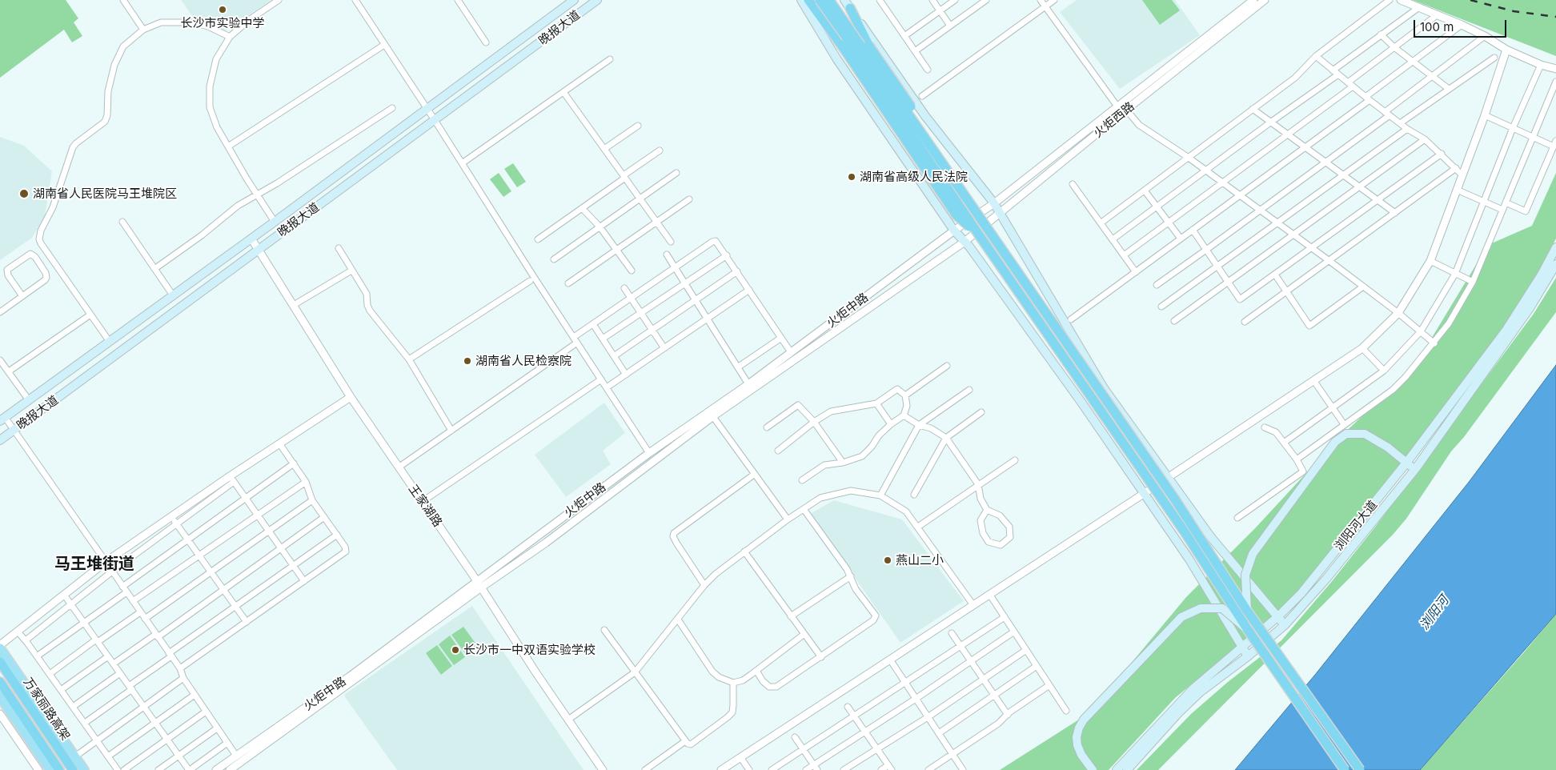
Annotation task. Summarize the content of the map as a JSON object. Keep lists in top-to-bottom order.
{
  "streets": {
    "highway": ["万家丽路高架"],
    "main road": ["晚报大道", "浏阳河大道"],
    "street": ["火炬西路", "火炬中路", "王家湖路"]
  },
  "crossings": [
    ["晚报大道", "王家湖路"],
    ["火炬西路", "火炬中路"],
    ["火炬中路", "王家湖路"]
  ],
  "districts": ["马王堆街道"],
  "water": ["浏阳河"],
  "places": [
    "长沙市实验中学",
    "湖南省高级人民法院",
    "湖南省人民医院马王堆院区",
    "湖南省人民检察院",
    "燕山二小",
    "长沙市一中双语实验学校"
  ],
  "scale_bar": "100 m"
}
